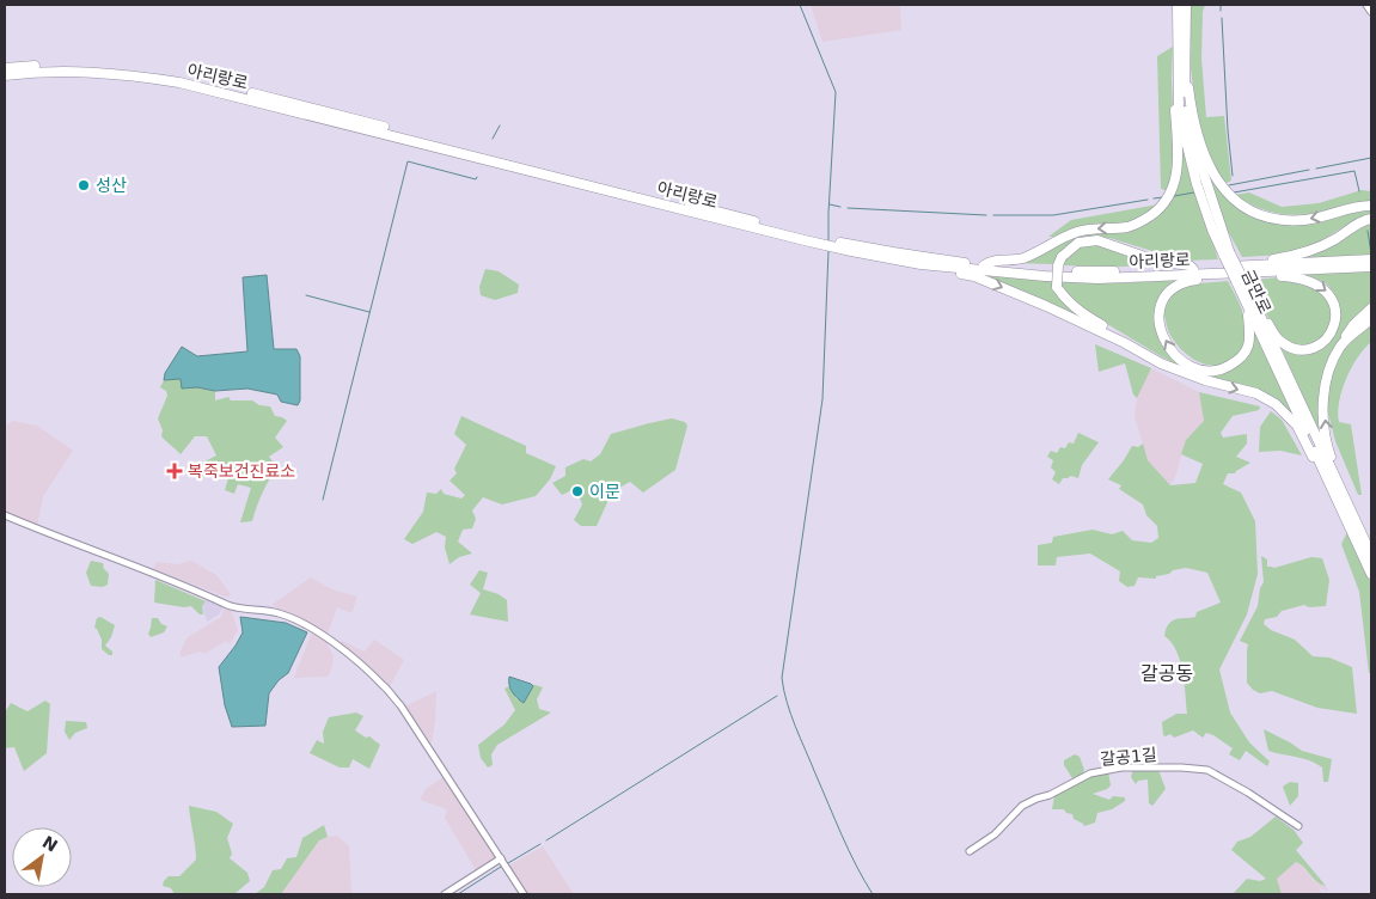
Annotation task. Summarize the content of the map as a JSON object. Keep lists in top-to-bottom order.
{
  "streets": {
    "highway": ["아리랑로", "금만로"],
    "street": ["갈공1길"]
  },
  "districts": ["갈공동"],
  "places": {
    "other": ["성산", "이문"],
    "health": ["복죽보건진료소"]
  },
  "north": "top right"
}
